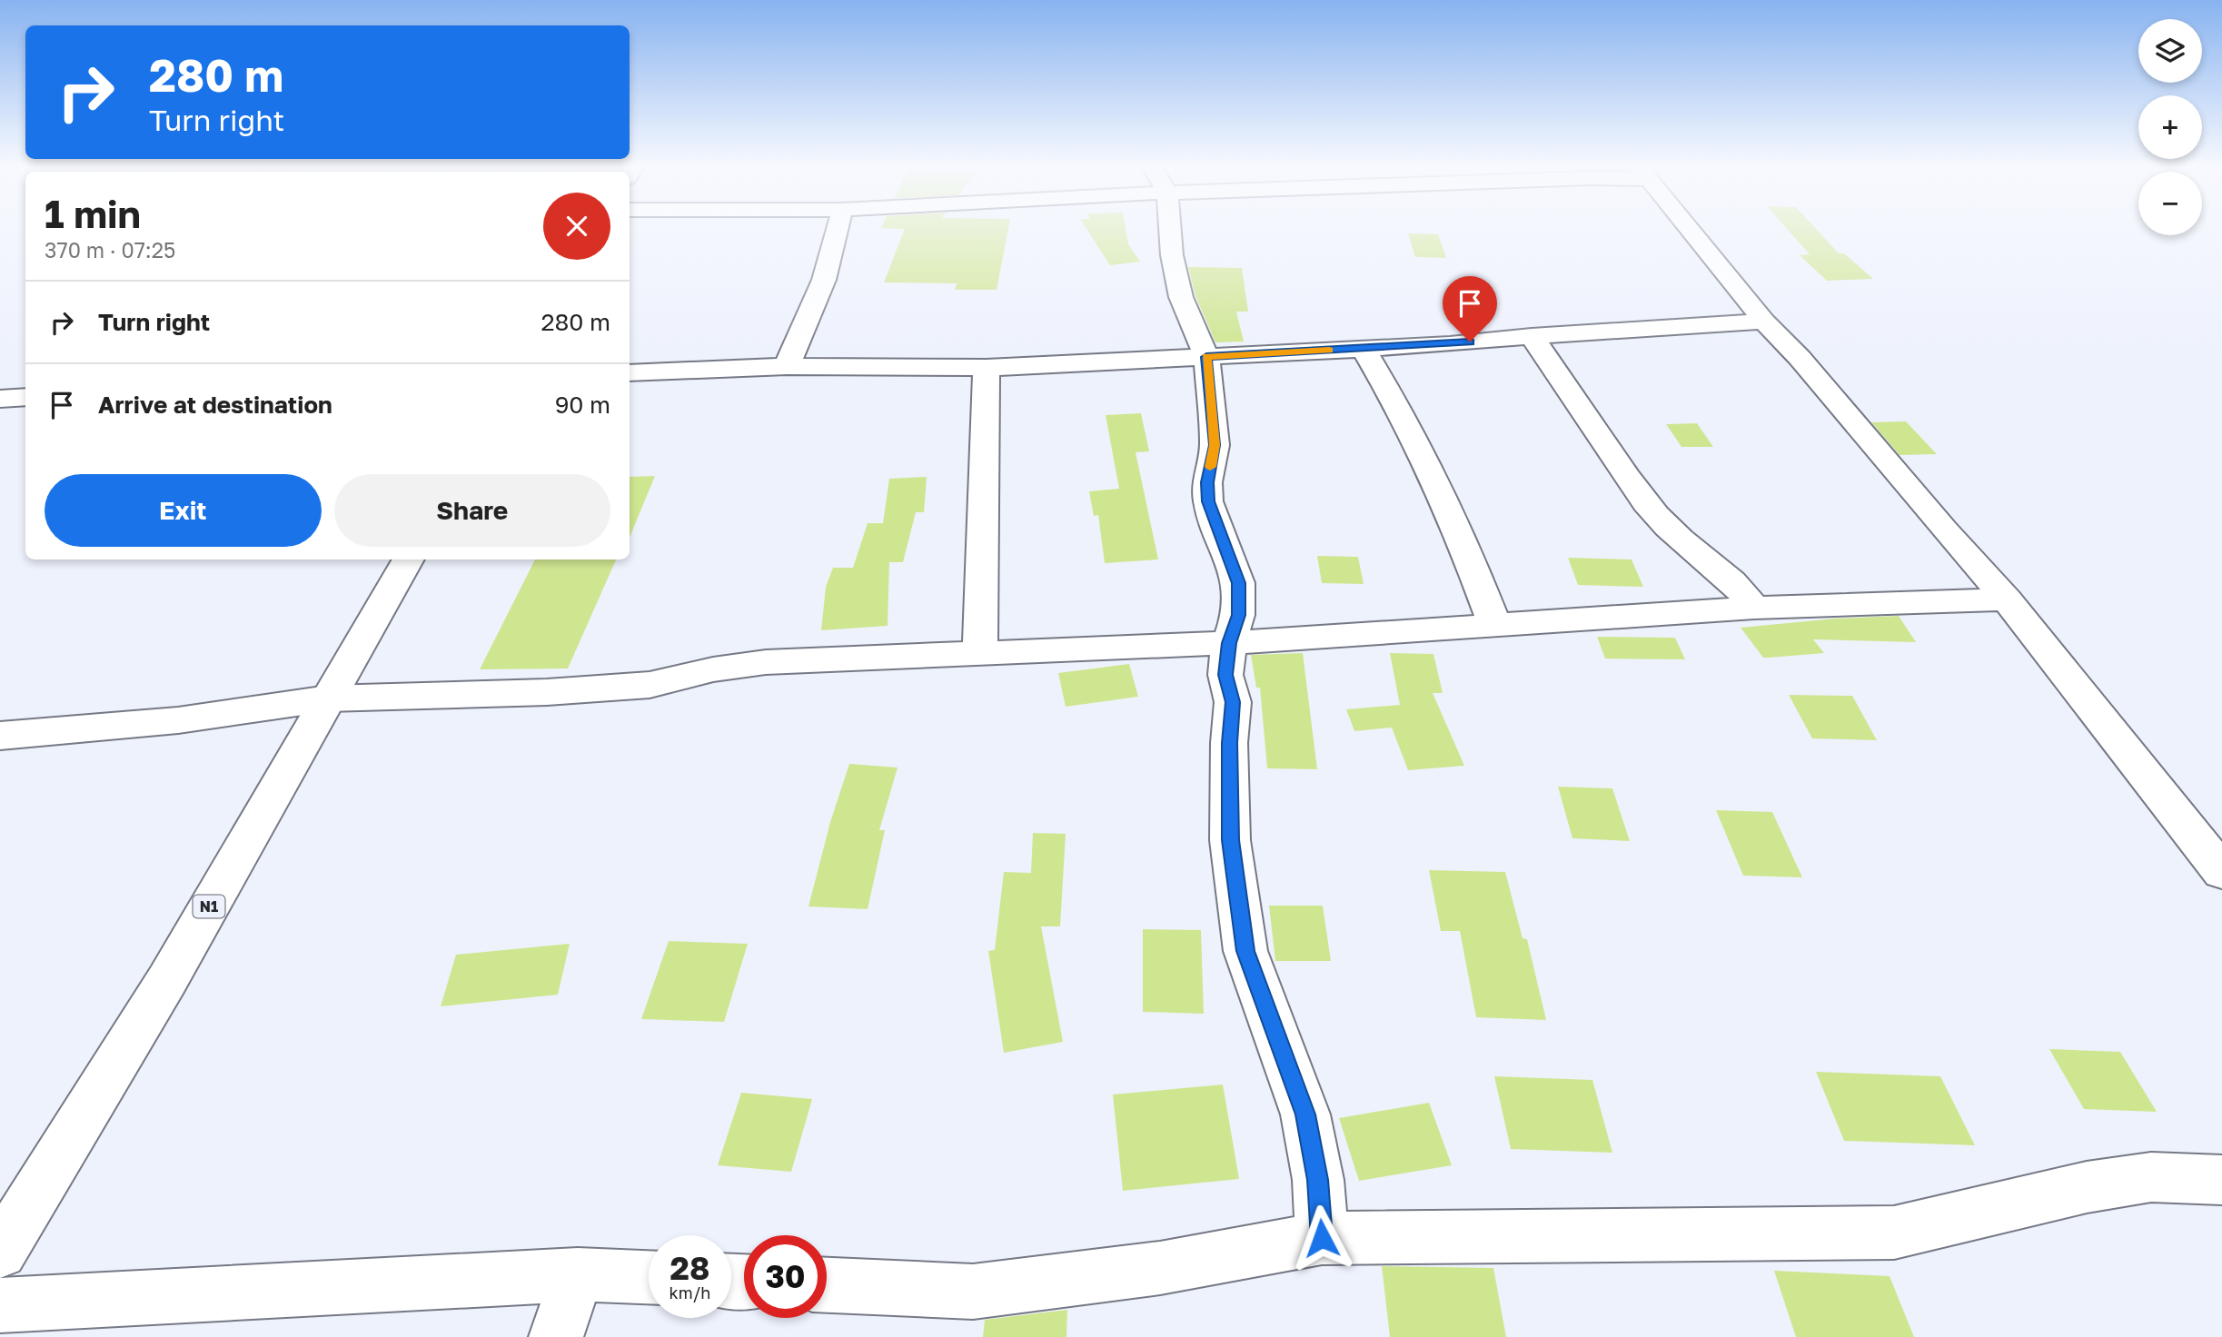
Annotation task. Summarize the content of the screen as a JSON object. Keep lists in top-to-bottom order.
{
  "streets": {
    "street": ["N1"]
  },
  "page": {
    "map_buttons": ["+", "−"],
    "turn": ["280 m", "Turn right"],
    "heading": ["1 min", "370 m · 07:25"],
    "list": [
      {
        "name": "Turn right",
        "value": "280 m"
      },
      {
        "name": "Arrive at destination",
        "value": "90 m"
      }
    ],
    "buttons": ["Exit", "Share"],
    "speed": "28 km/h",
    "limit": "30"
  }
}
